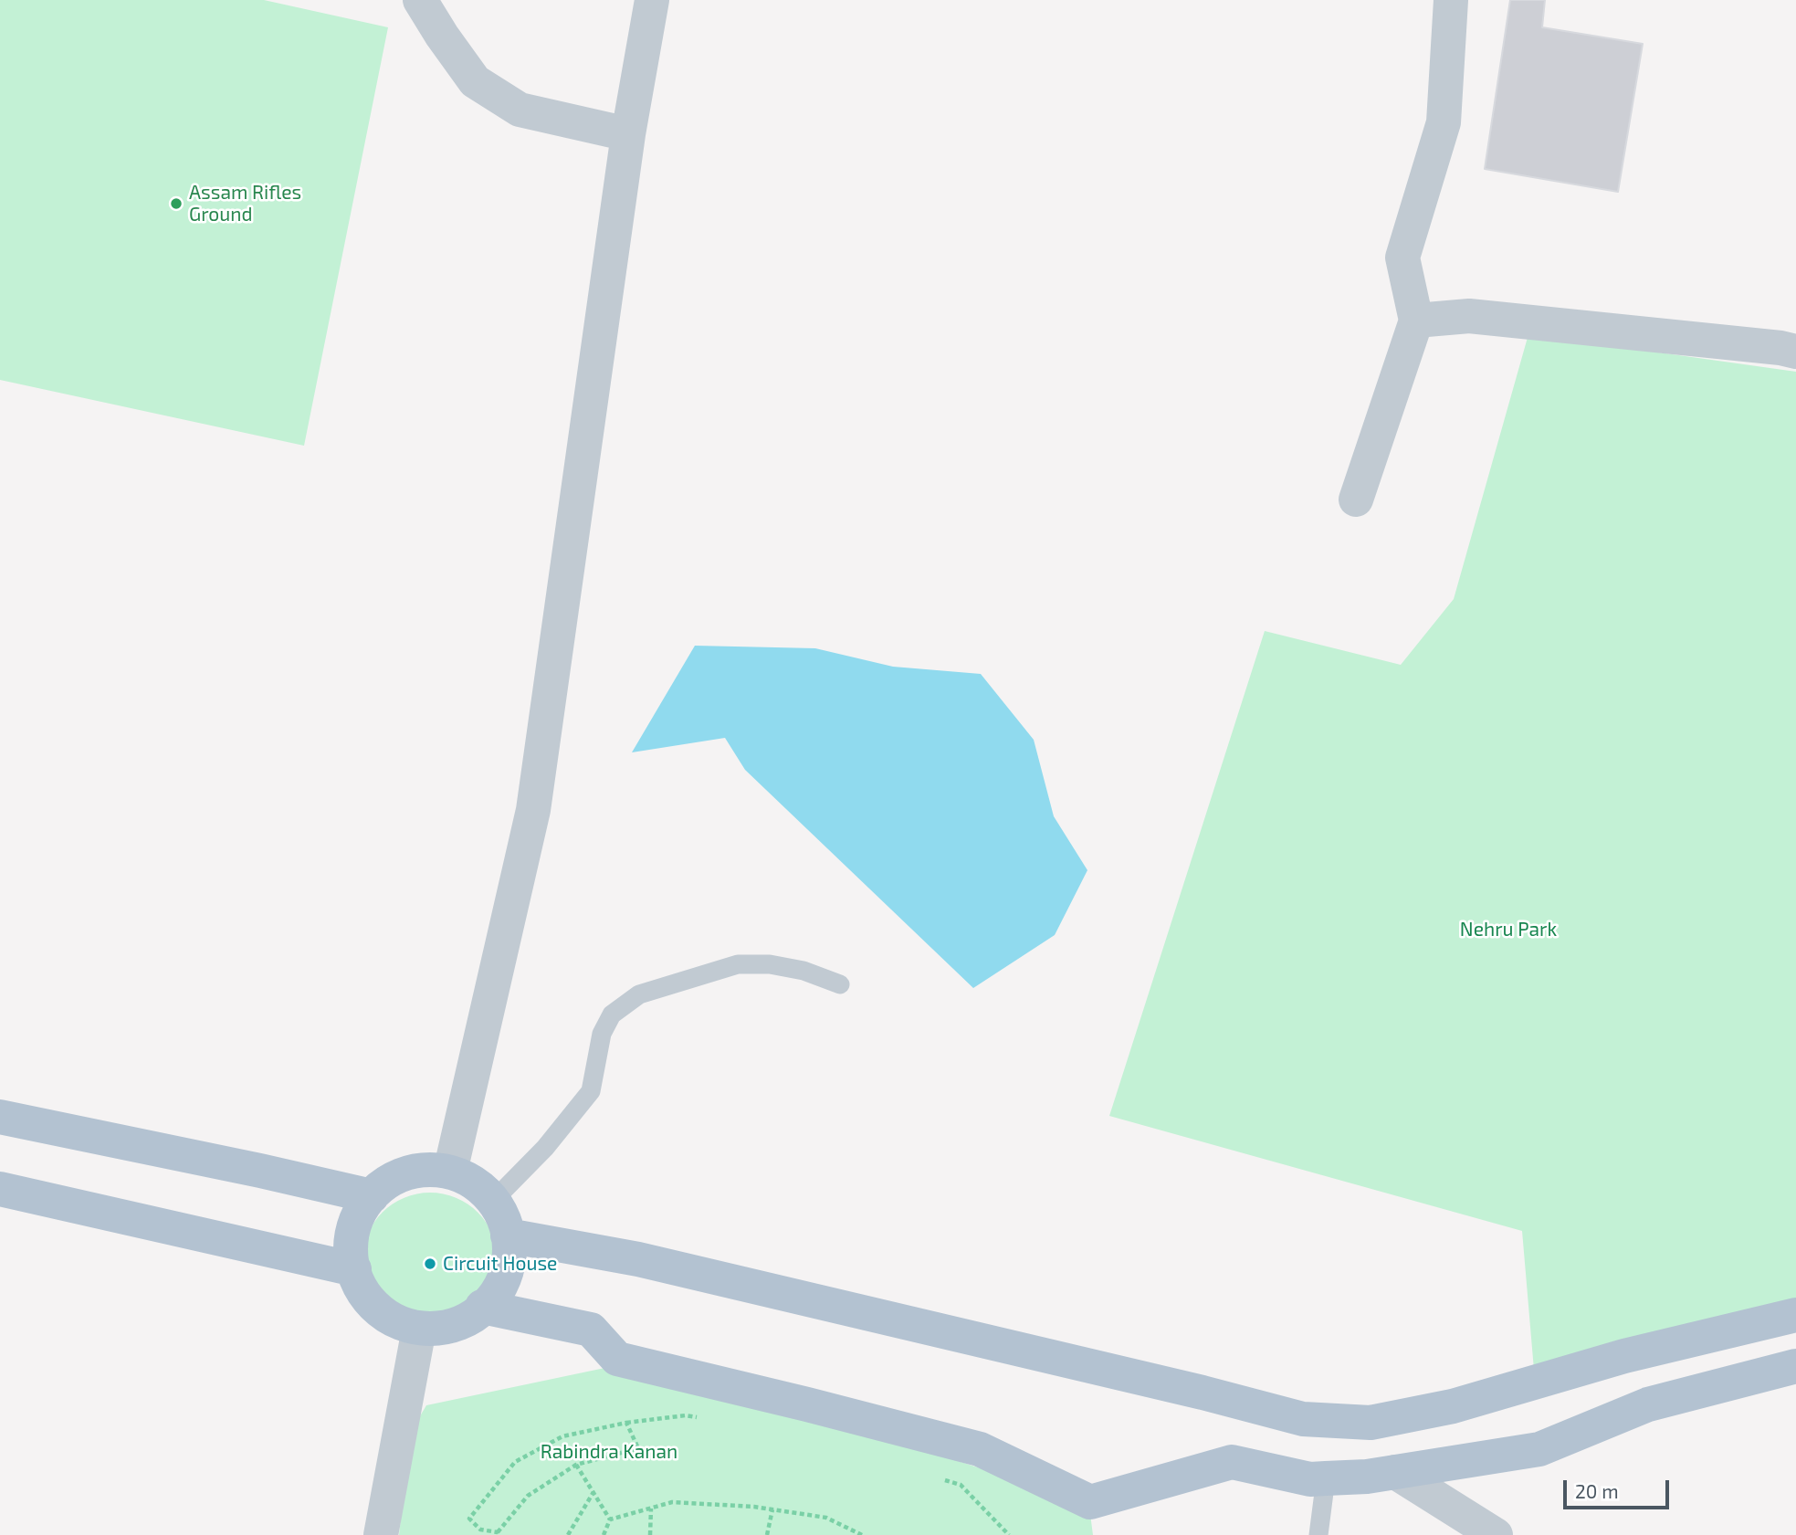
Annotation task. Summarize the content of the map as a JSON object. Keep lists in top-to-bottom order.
{
  "parks": ["Nehru Park", "Rabindra Kanan"],
  "places": ["Assam Rifles Ground", "Circuit House"],
  "scale_bar": "20 m"
}
